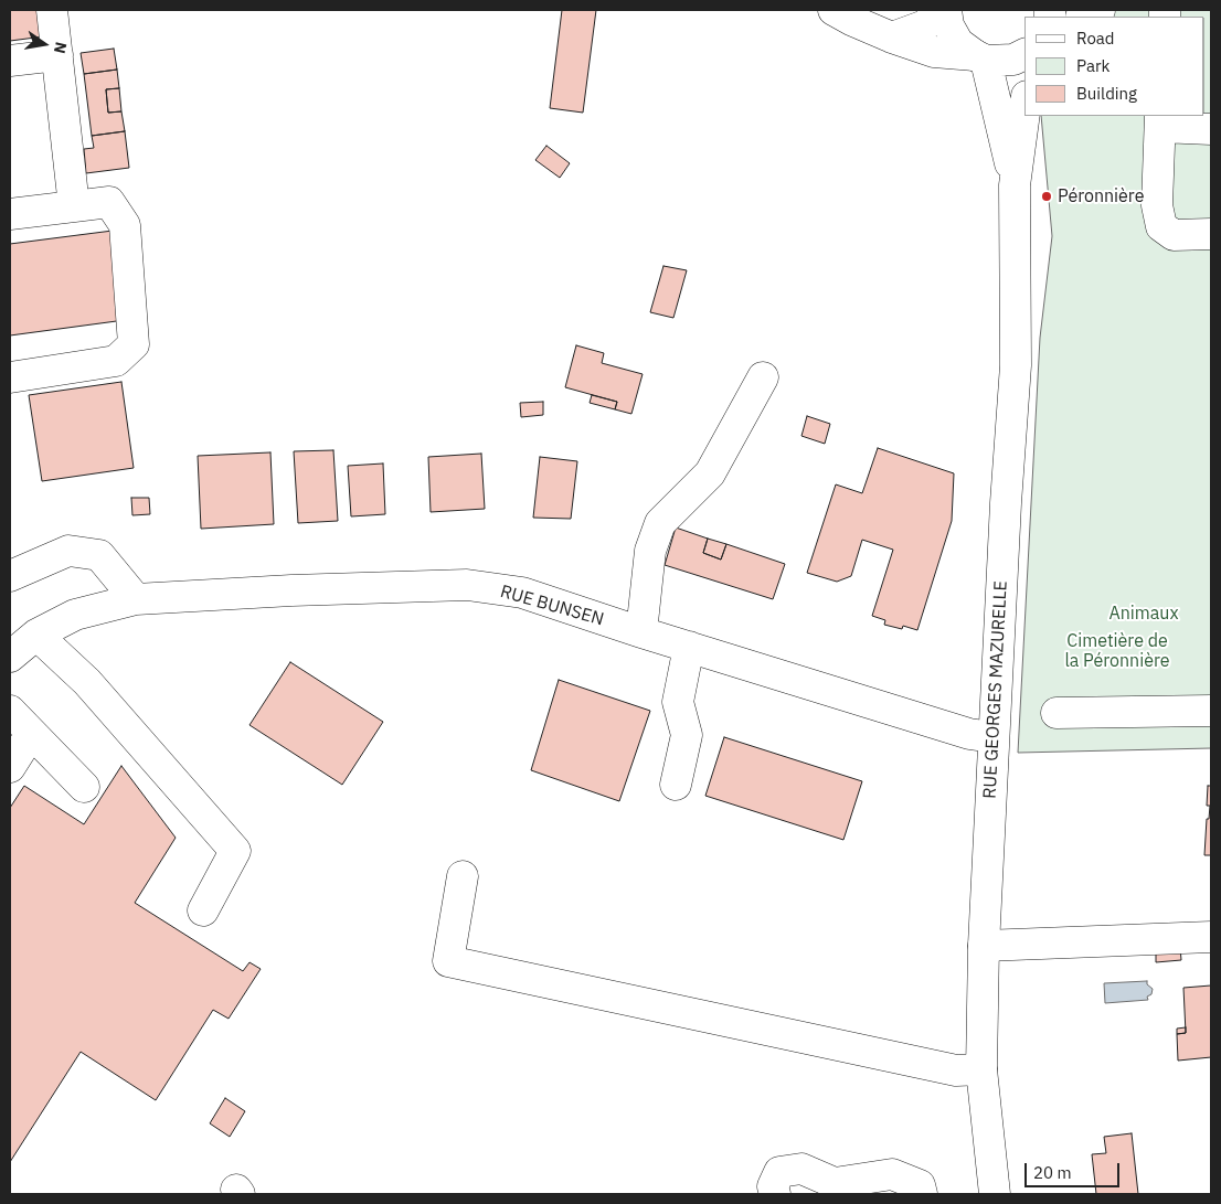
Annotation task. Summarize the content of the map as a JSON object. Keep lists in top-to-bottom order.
{
  "streets": {
    "main road": ["RUE BUNSEN", "RUE GEORGES MAZURELLE"]
  },
  "crossings": [
    ["RUE BUNSEN", "RUE GEORGES MAZURELLE"]
  ],
  "parks": ["Animaux", "Cimetière de la Péronnière"],
  "places": ["Péronnière"],
  "legend": ["Road", "Park", "Building"],
  "scale_bar": "20 m",
  "north": "right"
}
